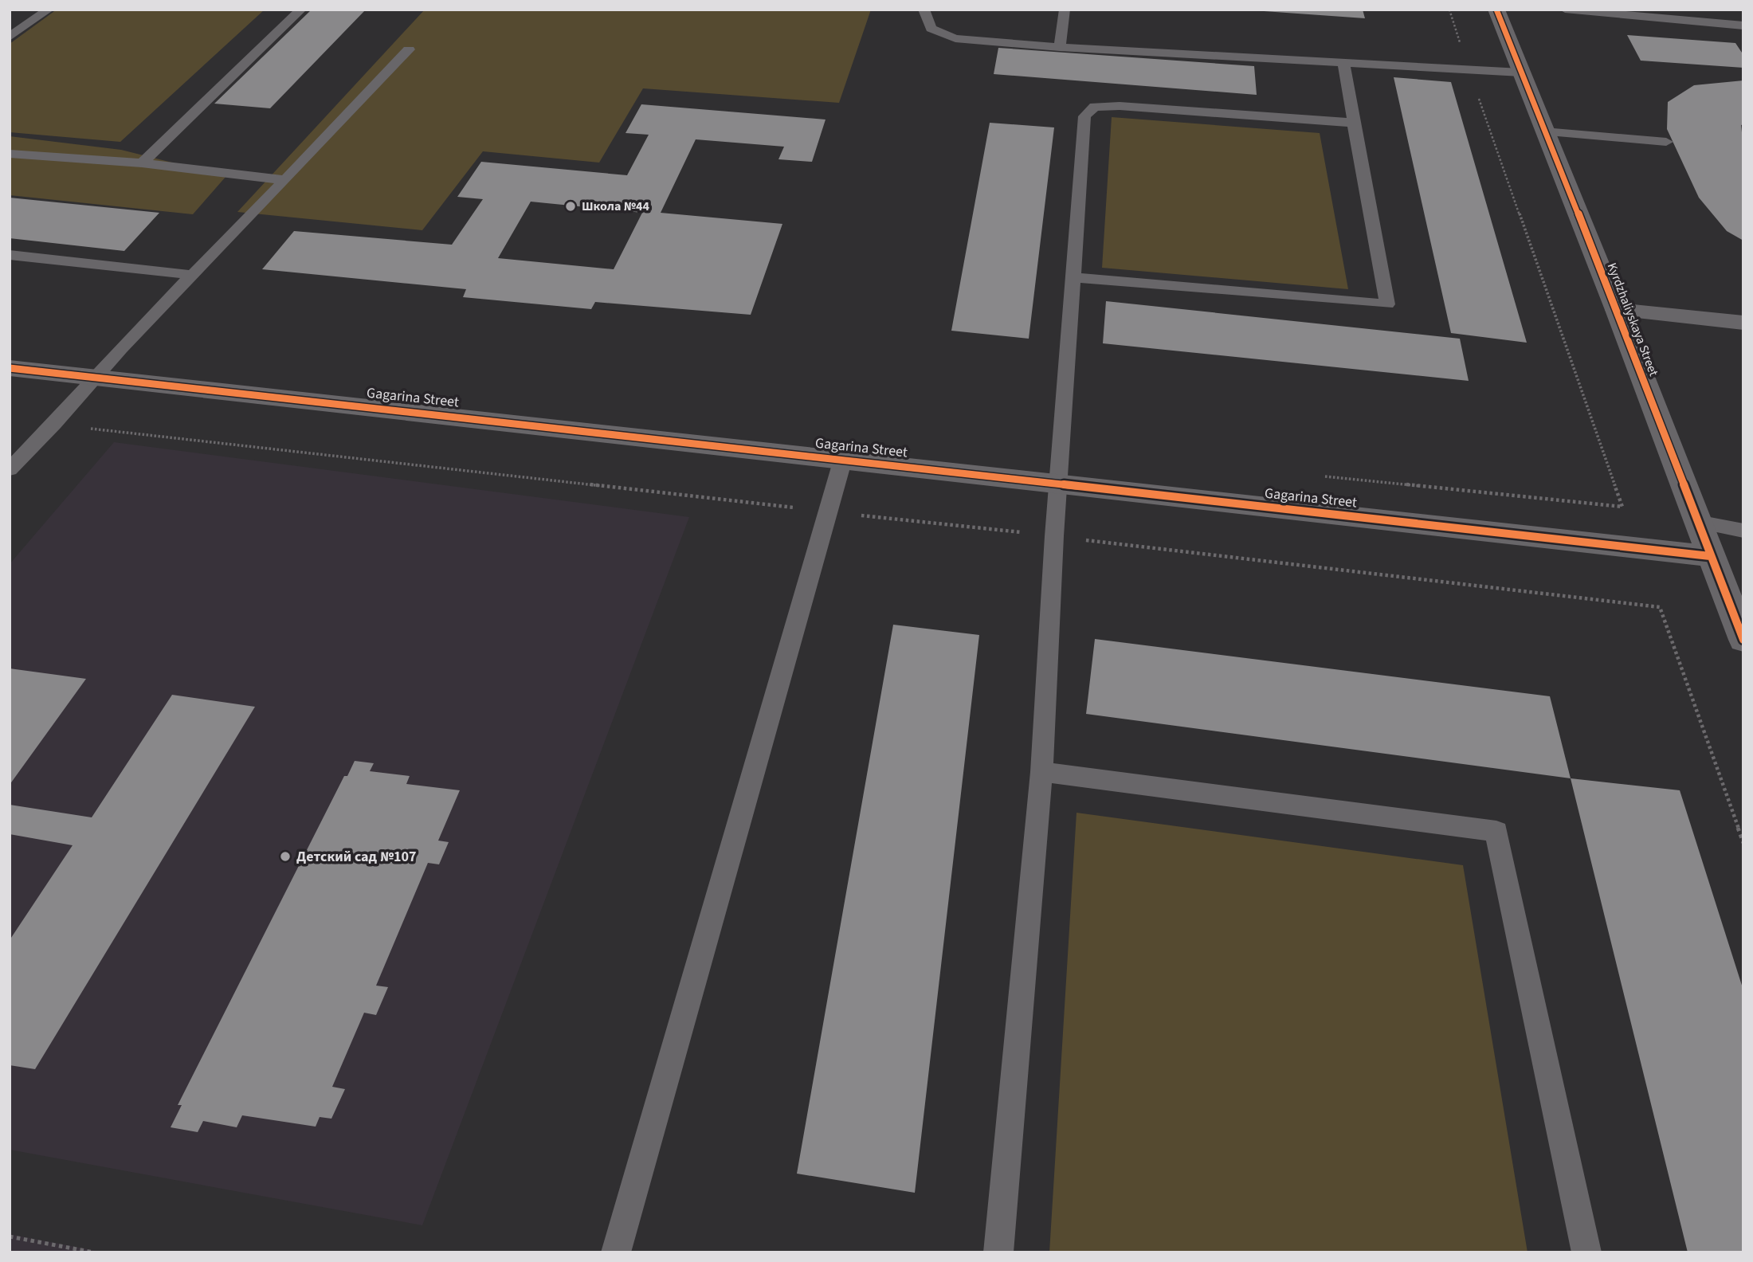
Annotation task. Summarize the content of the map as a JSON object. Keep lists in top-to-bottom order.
{
  "streets": {
    "street": ["Kyrdzhaliyskaya Street", "Gagarina Street"]
  },
  "crossings": [
    ["Kyrdzhaliyskaya Street", "Gagarina Street"]
  ],
  "places": ["Школа №44", "Детский сад №107"]
}
